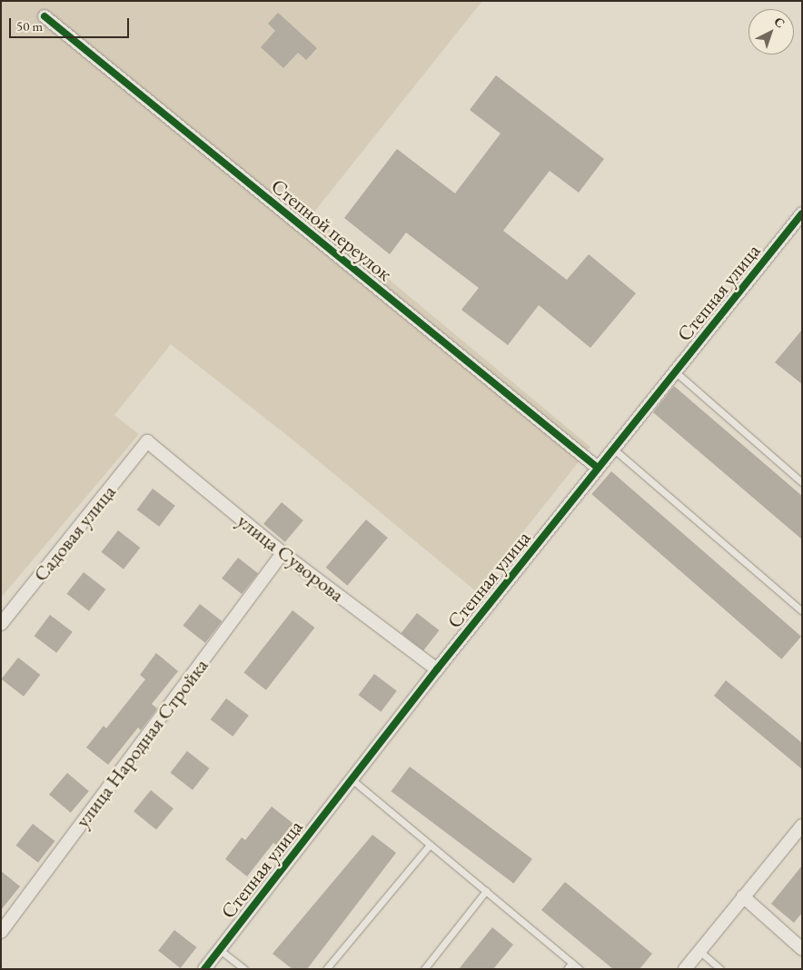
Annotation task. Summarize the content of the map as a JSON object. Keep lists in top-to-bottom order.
{
  "streets": {
    "street": [
      "Степной переулок",
      "Степная улица",
      "Садовая улица",
      "улица Суворова",
      "улица Народная Стройка"
    ]
  },
  "crossings": [
    ["Степной переулок", "Степная улица"],
    ["Степная улица", "улица Суворова"],
    ["Садовая улица", "улица Суворова"],
    ["улица Суворова", "улица Народная Стройка"]
  ],
  "scale_bar": "50 m",
  "north": "top right"
}
